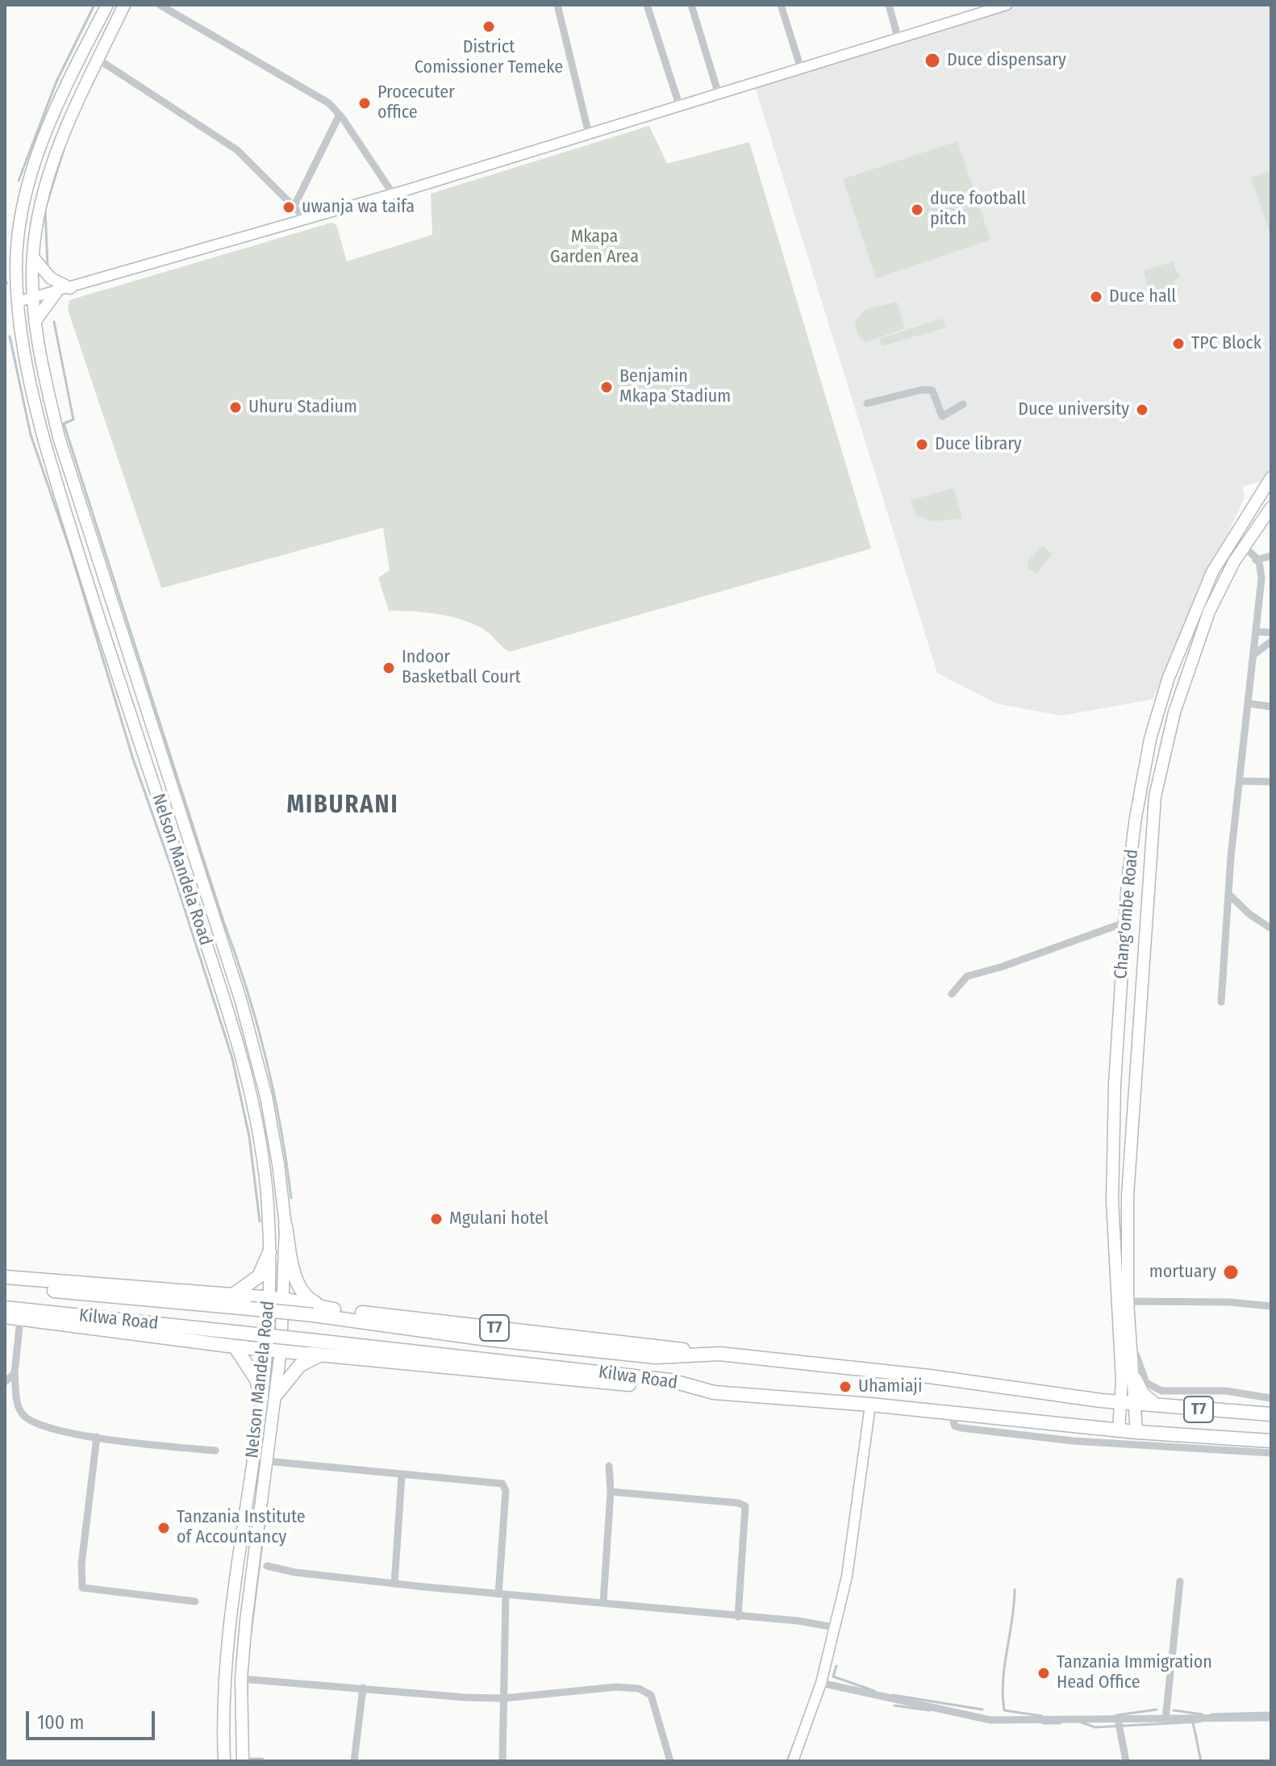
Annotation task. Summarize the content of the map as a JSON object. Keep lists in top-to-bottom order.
{
  "streets": {
    "highway": ["Kilwa Road", "T7"],
    "main road": ["Nelson Mandela Road", "Chang'ombe Road"]
  },
  "crossings": [
    ["Nelson Mandela Road", "T7"],
    ["Chang'ombe Road", "Kilwa Road"],
    ["Kilwa Road", "T7"]
  ],
  "districts": ["MIBURANI"],
  "parks": ["Mkapa Garden Area"],
  "places": [
    "District Comissioner Temeke",
    "Duce dispensary",
    "Procecuter office",
    "uwanja wa taifa",
    "duce football pitch",
    "Duce hall",
    "TPC Block",
    "Benjamin Mkapa Stadium",
    "Uhuru Stadium",
    "Duce university",
    "Duce library",
    "Indoor Basketball Court",
    "Mgulani hotel",
    "mortuary",
    "Uhamiaji",
    "Tanzania Institute of Accountancy",
    "Tanzania Immigration Head Office"
  ],
  "scale_bar": "100 m"
}
